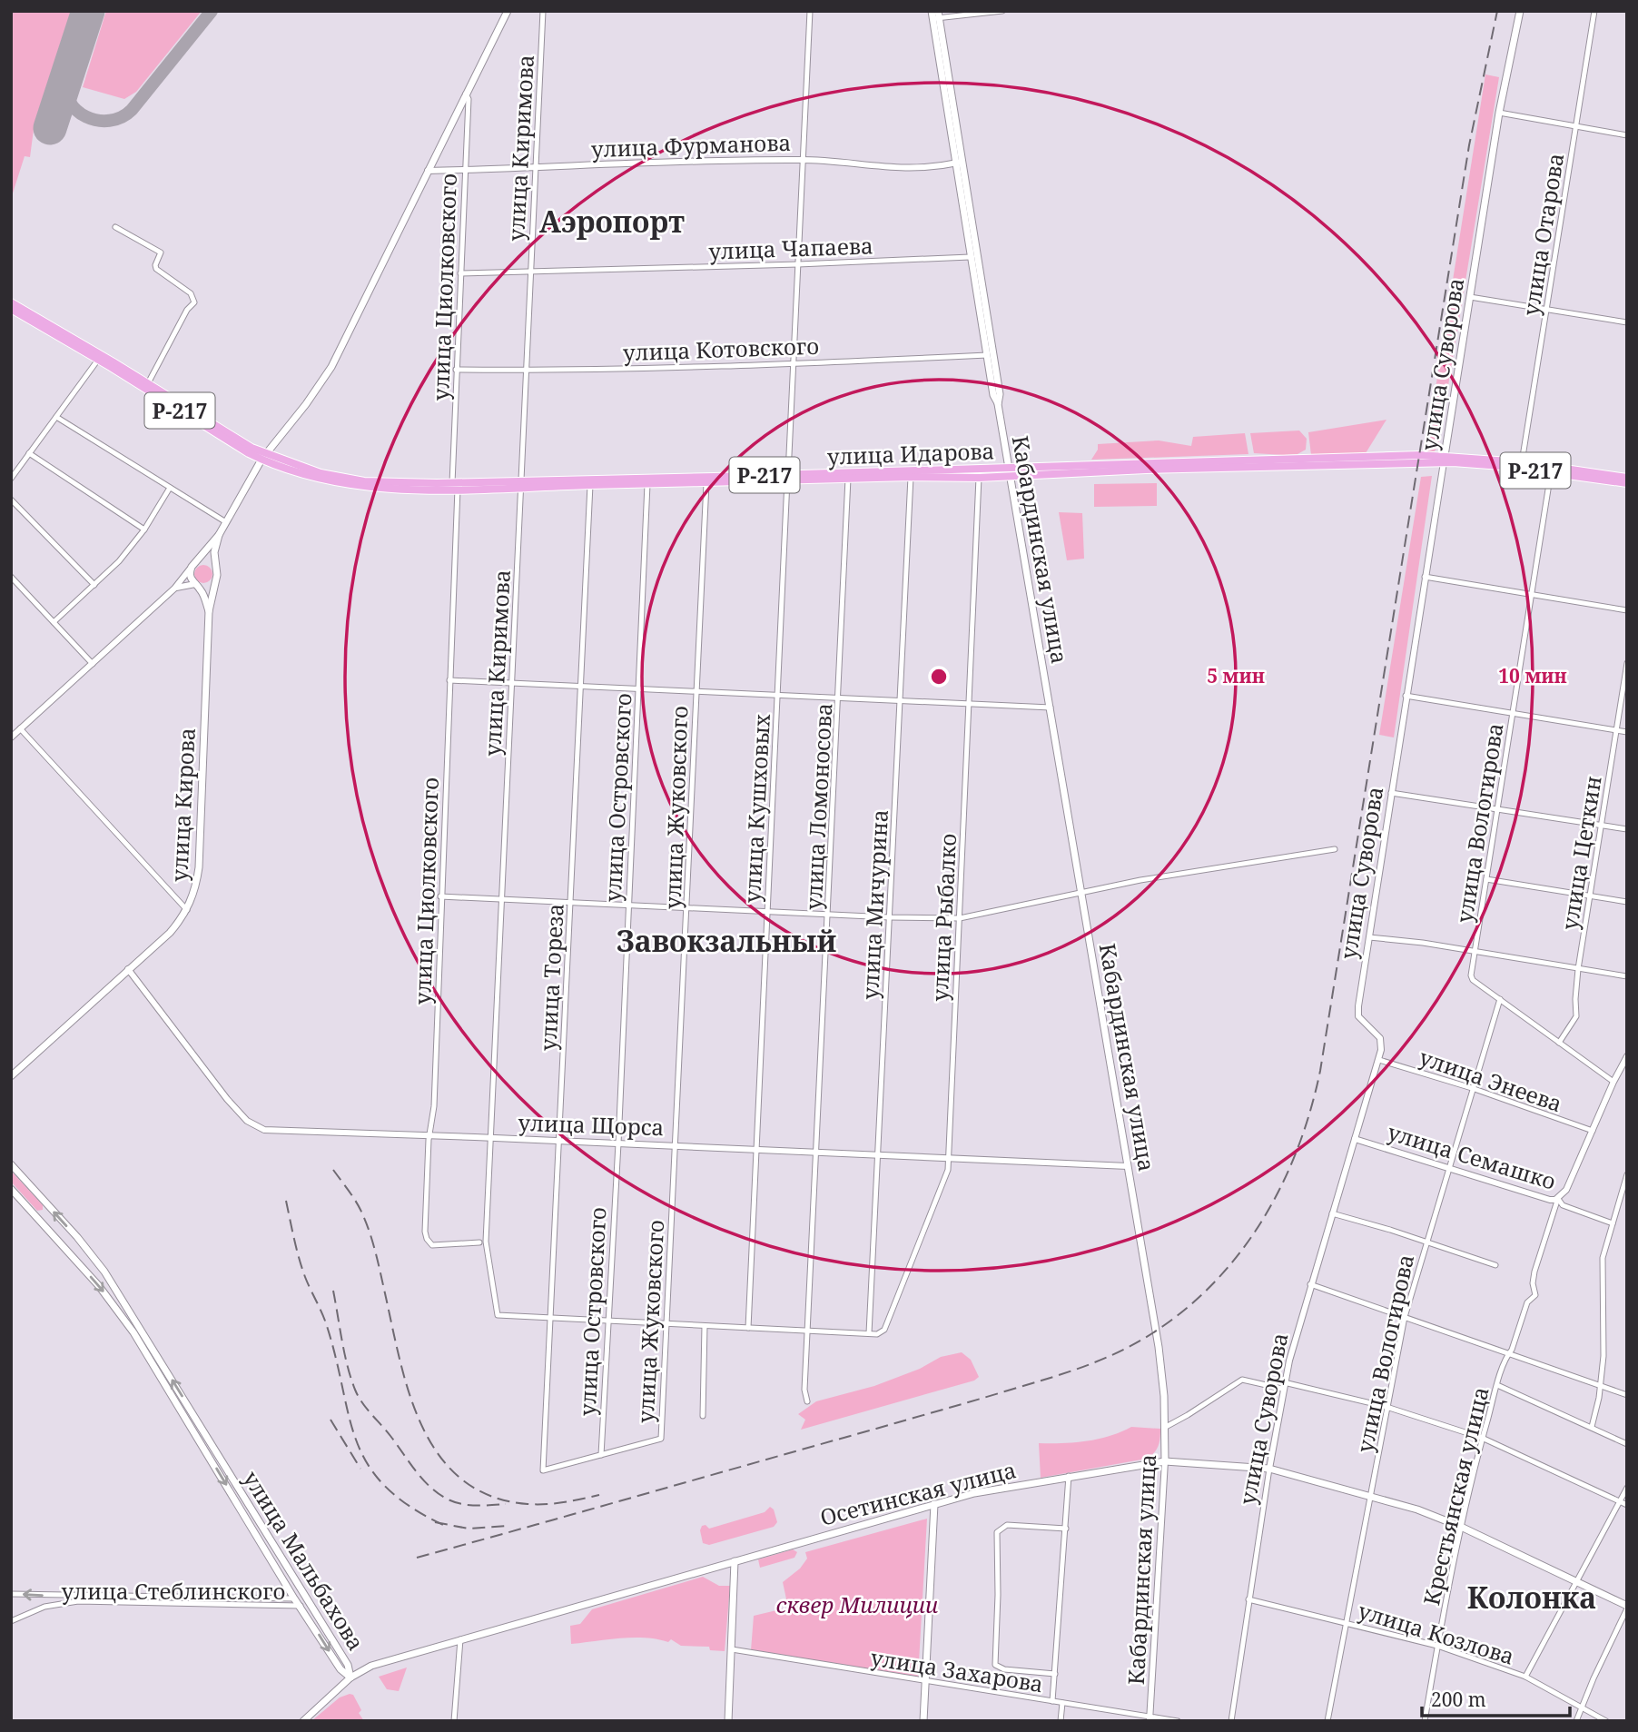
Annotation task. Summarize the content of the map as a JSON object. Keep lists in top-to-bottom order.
{
  "streets": {
    "main road": [
      "улица Суворова",
      "Р-217",
      "улица Идарова",
      "Кабардинская улица",
      "улица Кирова",
      "Осетинская улица",
      "улица Мальбахова"
    ],
    "street": [
      "улица Фурманова",
      "улица Киримова",
      "улица Отарова",
      "улица Чапаева",
      "улица Циолковского",
      "улица Котовского",
      "улица Островского",
      "улица Ломоносова",
      "улица Жуковского",
      "улица Кушховых",
      "улица Вологирова",
      "улица Цеткин",
      "улица Мичурина",
      "улица Рыбалко",
      "улица Тореза",
      "улица Энеева",
      "улица Щорса",
      "улица Семашко",
      "Крестьянская улица",
      "улица Стеблинского",
      "улица Козлова",
      "улица Захарова"
    ]
  },
  "crossings": [
    ["улица Фурманова", "улица Киримова"],
    ["улица Фурманова", "улица Циолковского"],
    ["улица Фурманова", "Кабардинская улица"],
    ["улица Фурманова", "улица Кушховых"],
    ["улица Киримова", "улица Чапаева"],
    ["улица Киримова", "улица Котовского"],
    ["улица Киримова", "улица Идарова"],
    ["улица Киримова", "улица Тореза"],
    ["улица Киримова", "улица Щорса"],
    ["улица Отарова", "улица Идарова"],
    ["улица Чапаева", "улица Циолковского"],
    ["улица Чапаева", "Кабардинская улица"],
    ["улица Чапаева", "улица Кушховых"],
    ["улица Циолковского", "улица Котовского"],
    ["улица Циолковского", "улица Идарова"],
    ["улица Циолковского", "улица Щорса"],
    ["улица Котовского", "Кабардинская улица"],
    ["улица Котовского", "улица Кушховых"],
    ["улица Суворова", "улица Идарова"],
    ["улица Суворова", "улица Энеева"],
    ["улица Суворова", "улица Семашко"],
    ["улица Суворова", "Осетинская улица"],
    ["улица Суворова", "улица Козлова"],
    ["улица Идарова", "Кабардинская улица"],
    ["улица Идарова", "улица Островского"],
    ["улица Идарова", "улица Ломоносова"],
    ["улица Идарова", "улица Жуковского"],
    ["улица Идарова", "улица Кушховых"],
    ["улица Идарова", "улица Вологирова"],
    ["улица Идарова", "улица Мичурина"],
    ["улица Идарова", "улица Рыбалко"],
    ["улица Идарова", "улица Тореза"],
    ["Кабардинская улица", "улица Щорса"],
    ["Кабардинская улица", "Осетинская улица"],
    ["Кабардинская улица", "улица Захарова"],
    ["улица Островского", "улица Жуковского"],
    ["улица Островского", "улица Тореза"],
    ["улица Островского", "улица Щорса"],
    ["улица Кирова", "улица Щорса"],
    ["улица Ломоносова", "улица Щорса"],
    ["улица Жуковского", "улица Тореза"],
    ["улица Жуковского", "улица Щорса"],
    ["улица Кушховых", "улица Щорса"],
    ["улица Вологирова", "улица Энеева"],
    ["улица Вологирова", "улица Семашко"],
    ["улица Вологирова", "Осетинская улица"],
    ["улица Вологирова", "улица Козлова"],
    ["улица Мичурина", "улица Рыбалко"],
    ["улица Мичурина", "улица Щорса"],
    ["улица Рыбалко", "улица Щорса"],
    ["улица Тореза", "улица Щорса"],
    ["улица Семашко", "Крестьянская улица"],
    ["Осетинская улица", "Крестьянская улица"],
    ["Осетинская улица", "улица Мальбахова"],
    ["Крестьянская улица", "улица Козлова"],
    ["улица Мальбахова", "улица Стеблинского"]
  ],
  "districts": ["Аэропорт", "Завокзальный", "Колонка"],
  "parks": ["сквер Милиции"],
  "scale_bar": "200 m",
  "rings": ["5 мин", "10 мин"]
}
